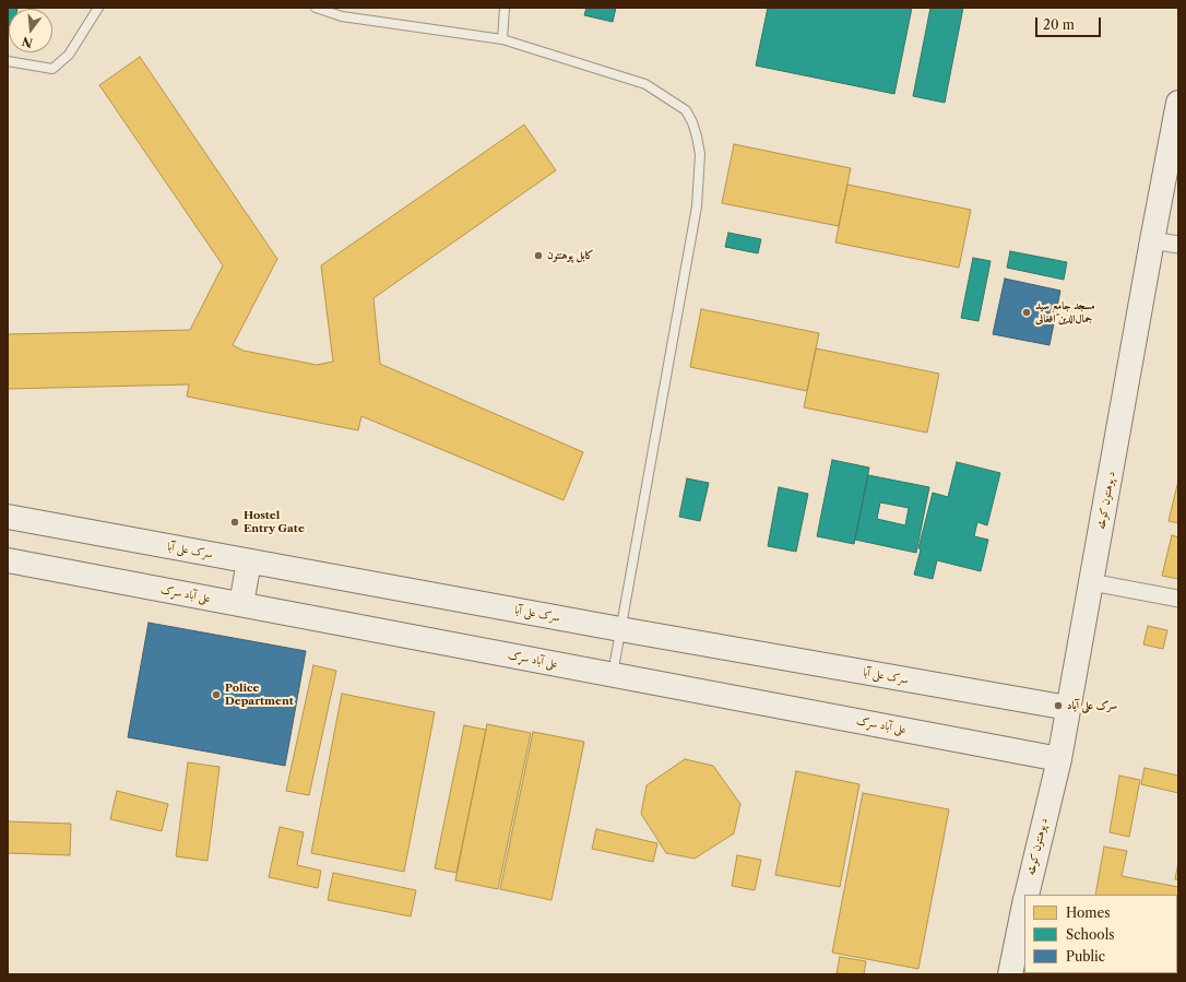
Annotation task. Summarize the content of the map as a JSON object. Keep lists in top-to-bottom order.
{
  "streets": {
    "street": ["د پوهنتون کوڅه", "سرک علی آبا", "علی آباد سړک"]
  },
  "crossings": [
    ["د پوهنتون کوڅه", "سرک علی آبا"],
    ["د پوهنتون کوڅه", "علی آباد سړک"]
  ],
  "places": [
    "کابل پوهنتون",
    "مسجد جامع سید جمال‌الدین افغانی",
    "Hostel Entry Gate",
    "Police Department",
    "سرک علی آباد"
  ],
  "legend": ["Homes", "Schools", "Public"],
  "scale_bar": "20 m",
  "north": "bottom"
}
